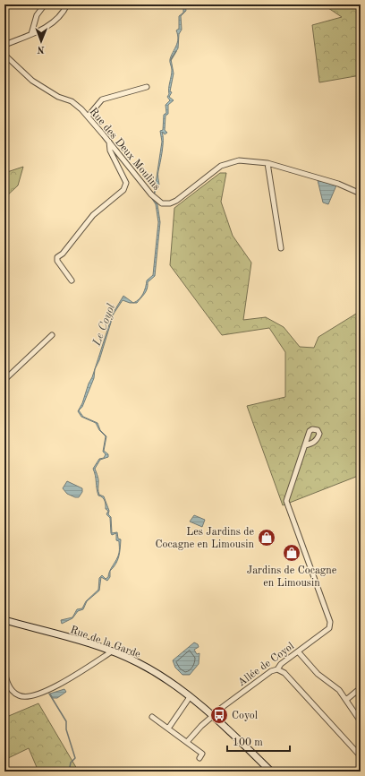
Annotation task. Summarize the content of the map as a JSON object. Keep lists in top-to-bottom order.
{
  "streets": {
    "main road": ["Rue de la Garde"],
    "street": ["Rue des Deux Moulins", "Allée de Coyol"]
  },
  "crossings": [
    ["Rue de la Garde", "Allée de Coyol"]
  ],
  "water": ["Le Coyol"],
  "places": {
    "shop": ["Les Jardins de Cocagne en Limousin", "Jardins de Cocagne en Limousin"],
    "bus stop": ["Coyol"]
  },
  "scale_bar": "100 m",
  "north": "bottom"
}
